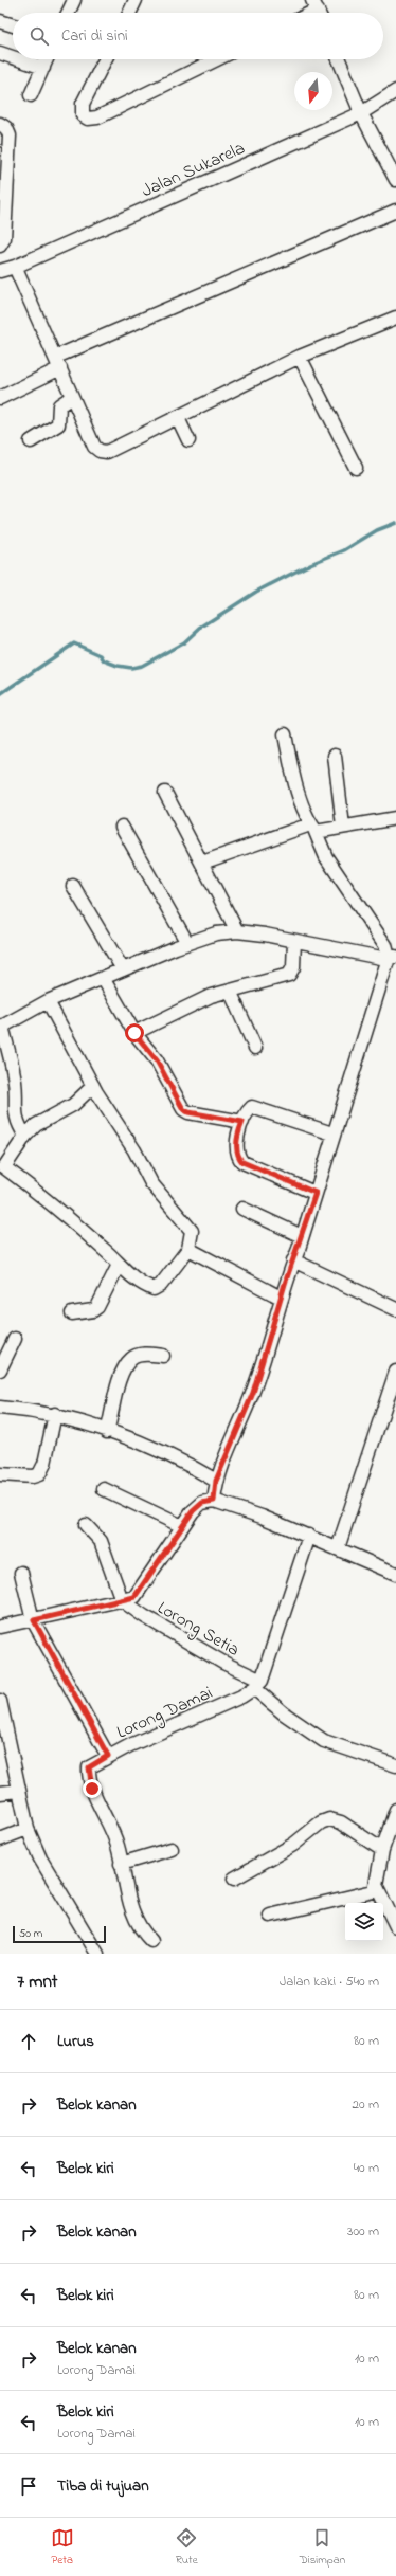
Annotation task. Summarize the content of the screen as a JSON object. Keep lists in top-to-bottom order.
{
  "streets": {
    "street": ["Jalan Sukarela", "Lorong Setia", "Lorong Damai"]
  },
  "crossings": [
    ["Lorong Setia", "Lorong Damai"]
  ],
  "scale_bar": "50 m",
  "north": "bottom",
  "page": {
    "search": "Cari di sini",
    "scale": "50 m",
    "heading": ["7 mnt", "Jalan kaki · 540 m"],
    "list": [
      ["Lurus", "80 m"],
      ["Belok kanan", "20 m"],
      ["Belok kiri", "40 m"],
      ["Belok kanan", "300 m"],
      ["Belok kiri", "80 m"],
      ["Belok kanan", "Lorong Damai", "10 m"],
      ["Belok kiri", "Lorong Damai", "10 m"],
      "Tiba di tujuan"
    ],
    "nav": ["Peta", "Rute", "Disimpan"]
  }
}
